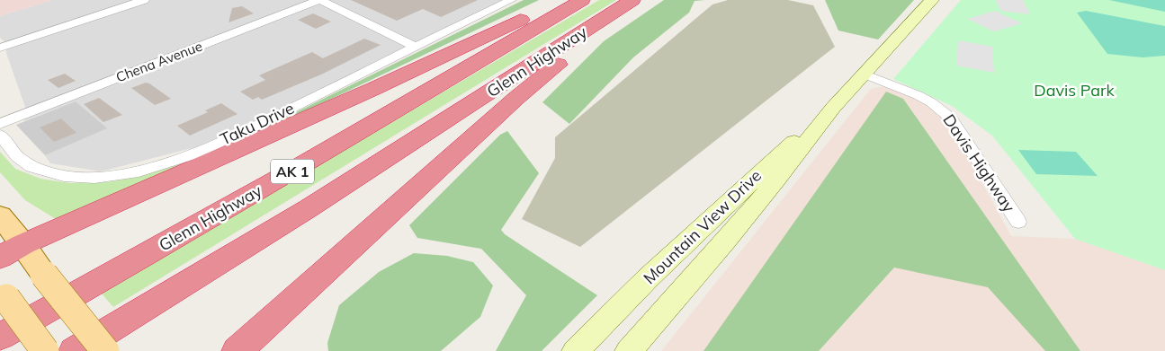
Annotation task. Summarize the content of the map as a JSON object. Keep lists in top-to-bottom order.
{
  "streets": {
    "highway": ["Glenn Highway", "AK 1"],
    "street": [
      "Chena Avenue",
      "Taku Drive",
      "Davis Highway",
      "Mountain View Drive"
    ]
  },
  "crossings": [
    ["Davis Highway", "Mountain View Drive"]
  ],
  "parks": ["Davis Park"]
}
